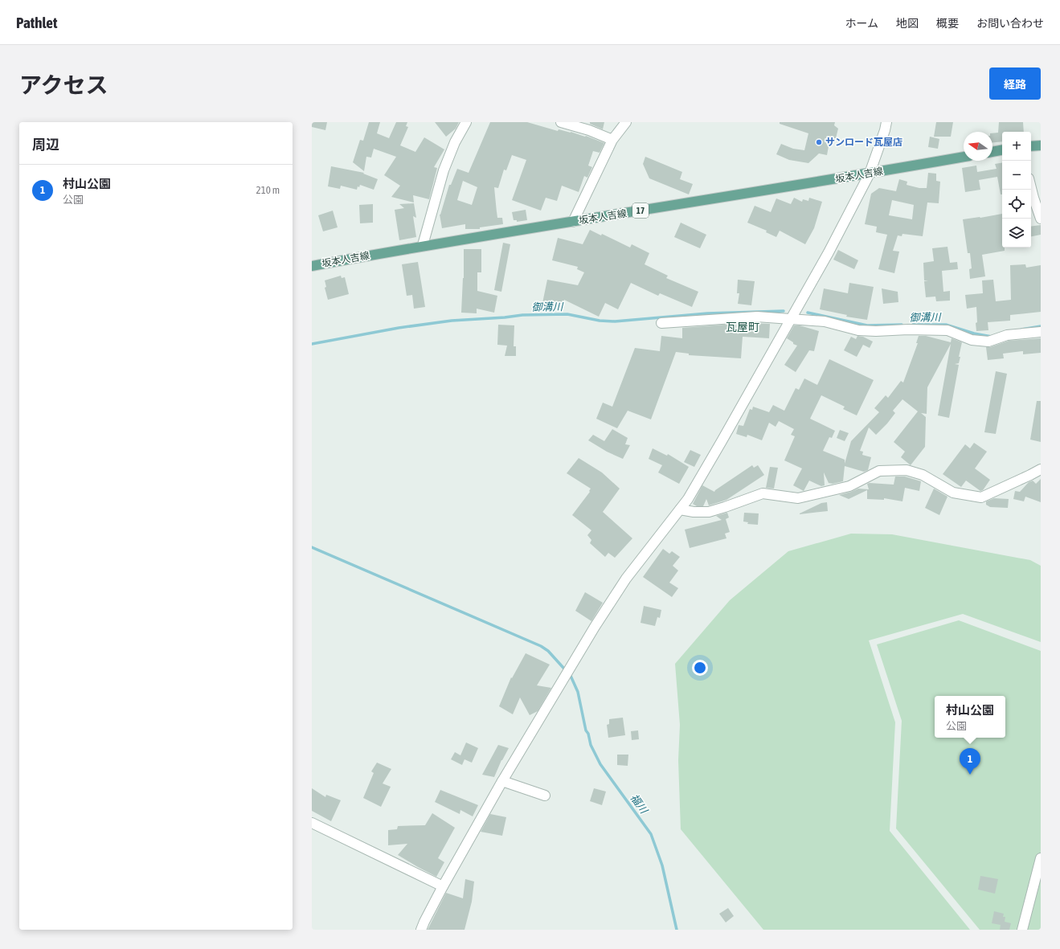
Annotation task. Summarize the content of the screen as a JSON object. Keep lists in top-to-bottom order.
{
  "streets": {
    "main road": ["坂本人吉線", "17"]
  },
  "districts": ["瓦屋町"],
  "water": ["御溝川", "福川"],
  "places": ["サンロード瓦屋店"],
  "north": "left",
  "page": {
    "header": "Pathlet",
    "nav": [
      "ホーム",
      "地図",
      "概要",
      "お問い合わせ"
    ],
    "title": "アクセス",
    "buttons": "経路",
    "heading": "周辺",
    "map_buttons": ["+", "−"],
    "list": [
      {
        "mark": "1",
        "name": "村山公園",
        "note": "公園",
        "value": "210 m"
      }
    ],
    "popup": ["村山公園", "公園"],
    "pins": "1"
  }
}
